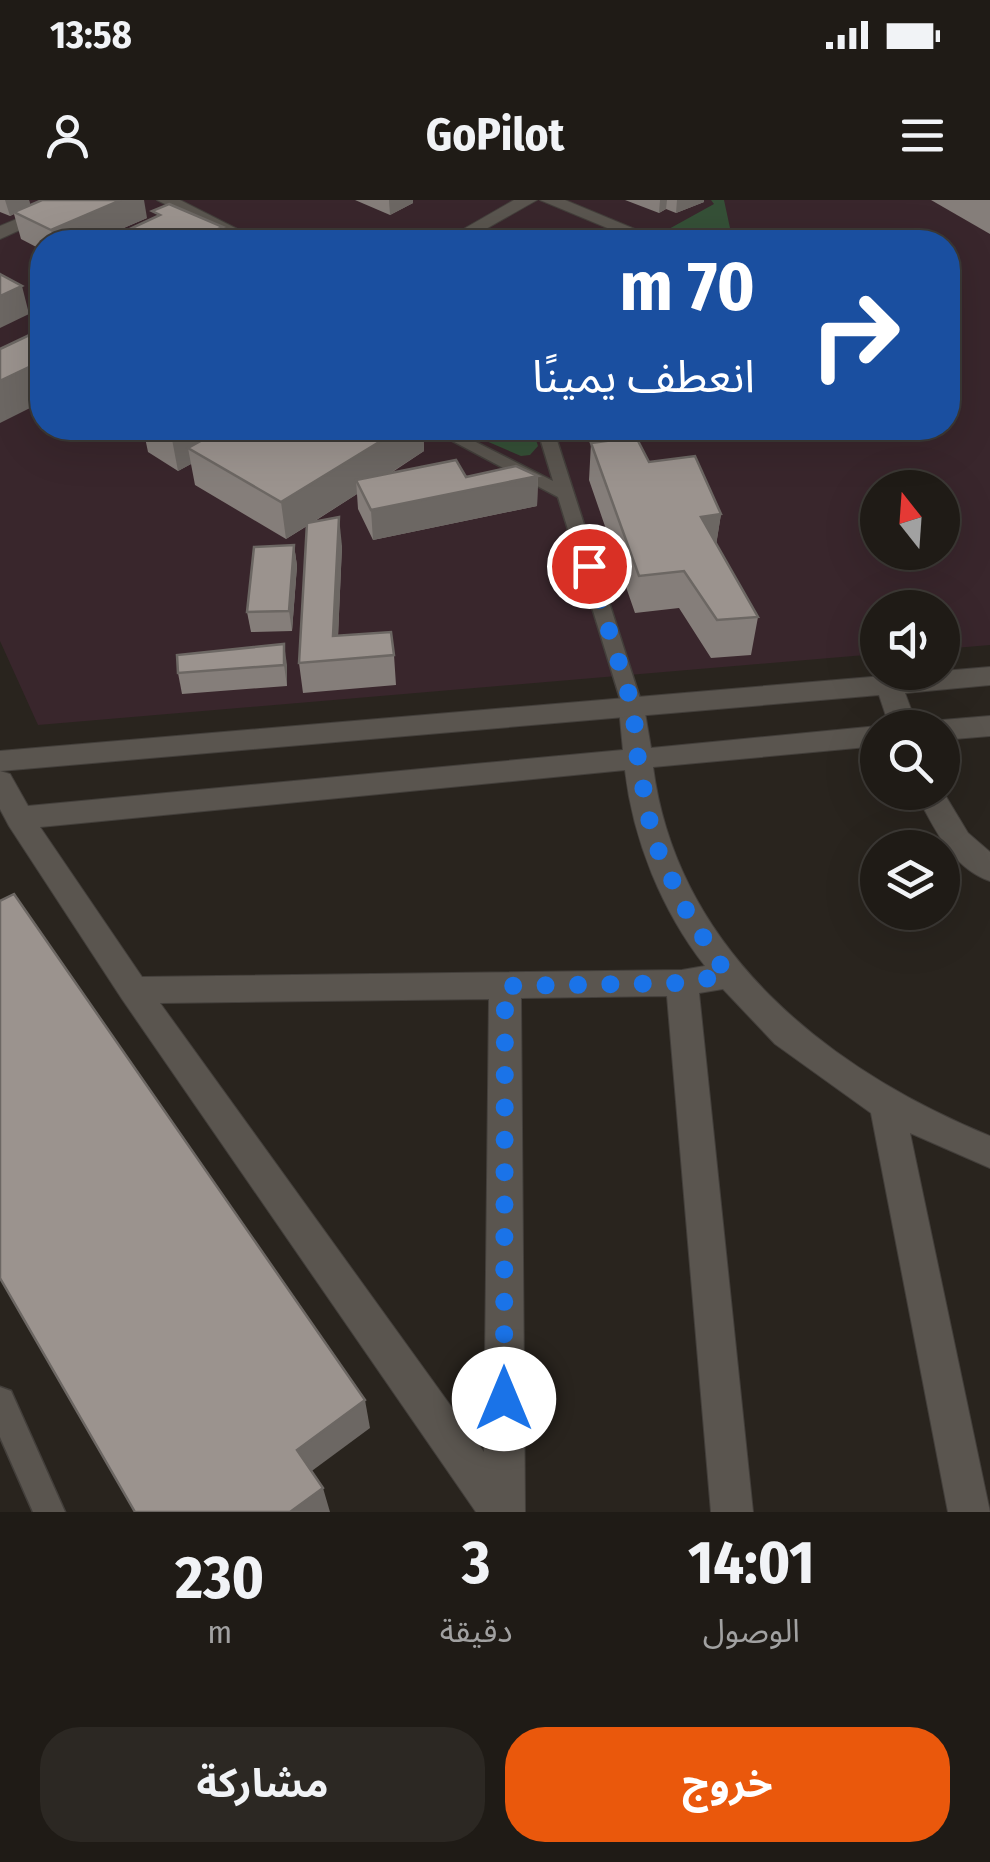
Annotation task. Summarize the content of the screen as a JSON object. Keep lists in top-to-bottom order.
{
  "north": "top",
  "page": {
    "status": "13:58",
    "header": "GoPilot",
    "turn": ["70 m", "انعطف يمينًا"],
    "eta": [
      "14:01",
      "الوصول",
      "3",
      "دقيقة",
      "230",
      "m"
    ],
    "buttons": ["خروج", "مشاركة"]
  }
}
